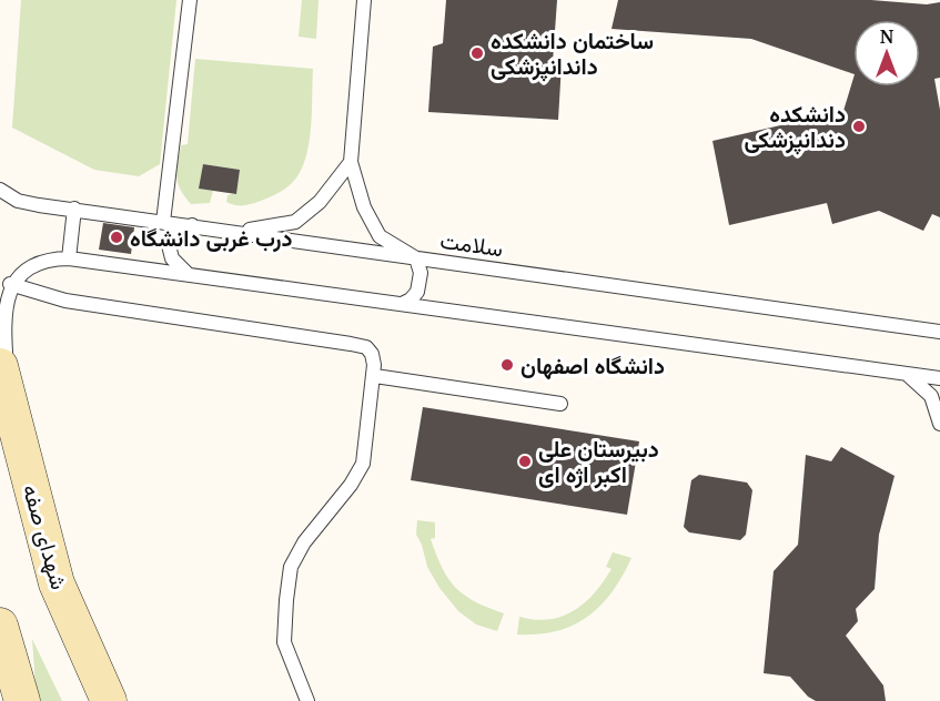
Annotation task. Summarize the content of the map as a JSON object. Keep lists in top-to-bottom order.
{
  "streets": {
    "main road": ["شهدای صفه"],
    "lane": ["سلامت"]
  },
  "places": [
    "ساختمان دانشکده داندانپزشکی",
    "دانشکده دندانپزشکی",
    "درب غربی دانشگاه",
    "دانشگاه اصفهان",
    "دبیرستان علی اکبر اژه ای"
  ],
  "north": "top"
}
